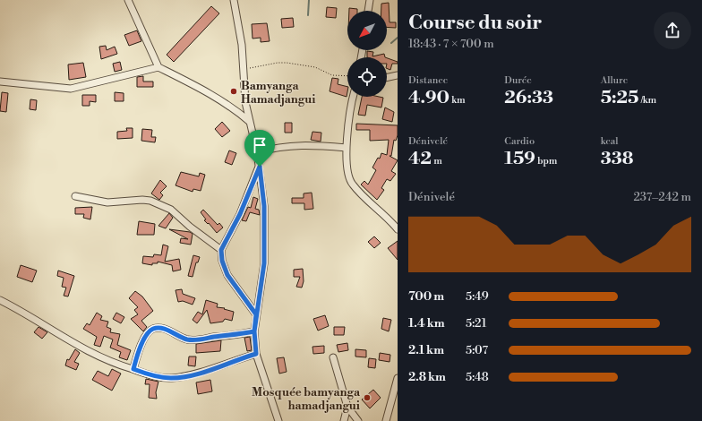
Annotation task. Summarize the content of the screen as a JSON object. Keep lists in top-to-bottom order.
{
  "places": ["Bamyanga Hamadjangui", "Mosquée bamyanga hamadjangui"],
  "north": "bottom left",
  "page": {
    "heading": ["Course du soir", "18:43 · 7 × 700 m"],
    "stats": [
      ["Distance", "4.90 km"],
      ["Durée", "26:33"],
      ["Allure", "5:25 /km"],
      ["Dénivelé", "42 m"],
      ["Cardio", "159 bpm"],
      ["kcal", "338"]
    ],
    "chart": ["Dénivelé", "237–242 m"],
    "list": [
      {
        "name": "700 m",
        "note": "5:49"
      },
      {
        "name": "1.4 km",
        "note": "5:21"
      },
      {
        "name": "2.1 km",
        "note": "5:07"
      },
      {
        "name": "2.8 km",
        "note": "5:48"
      }
    ]
  }
}
